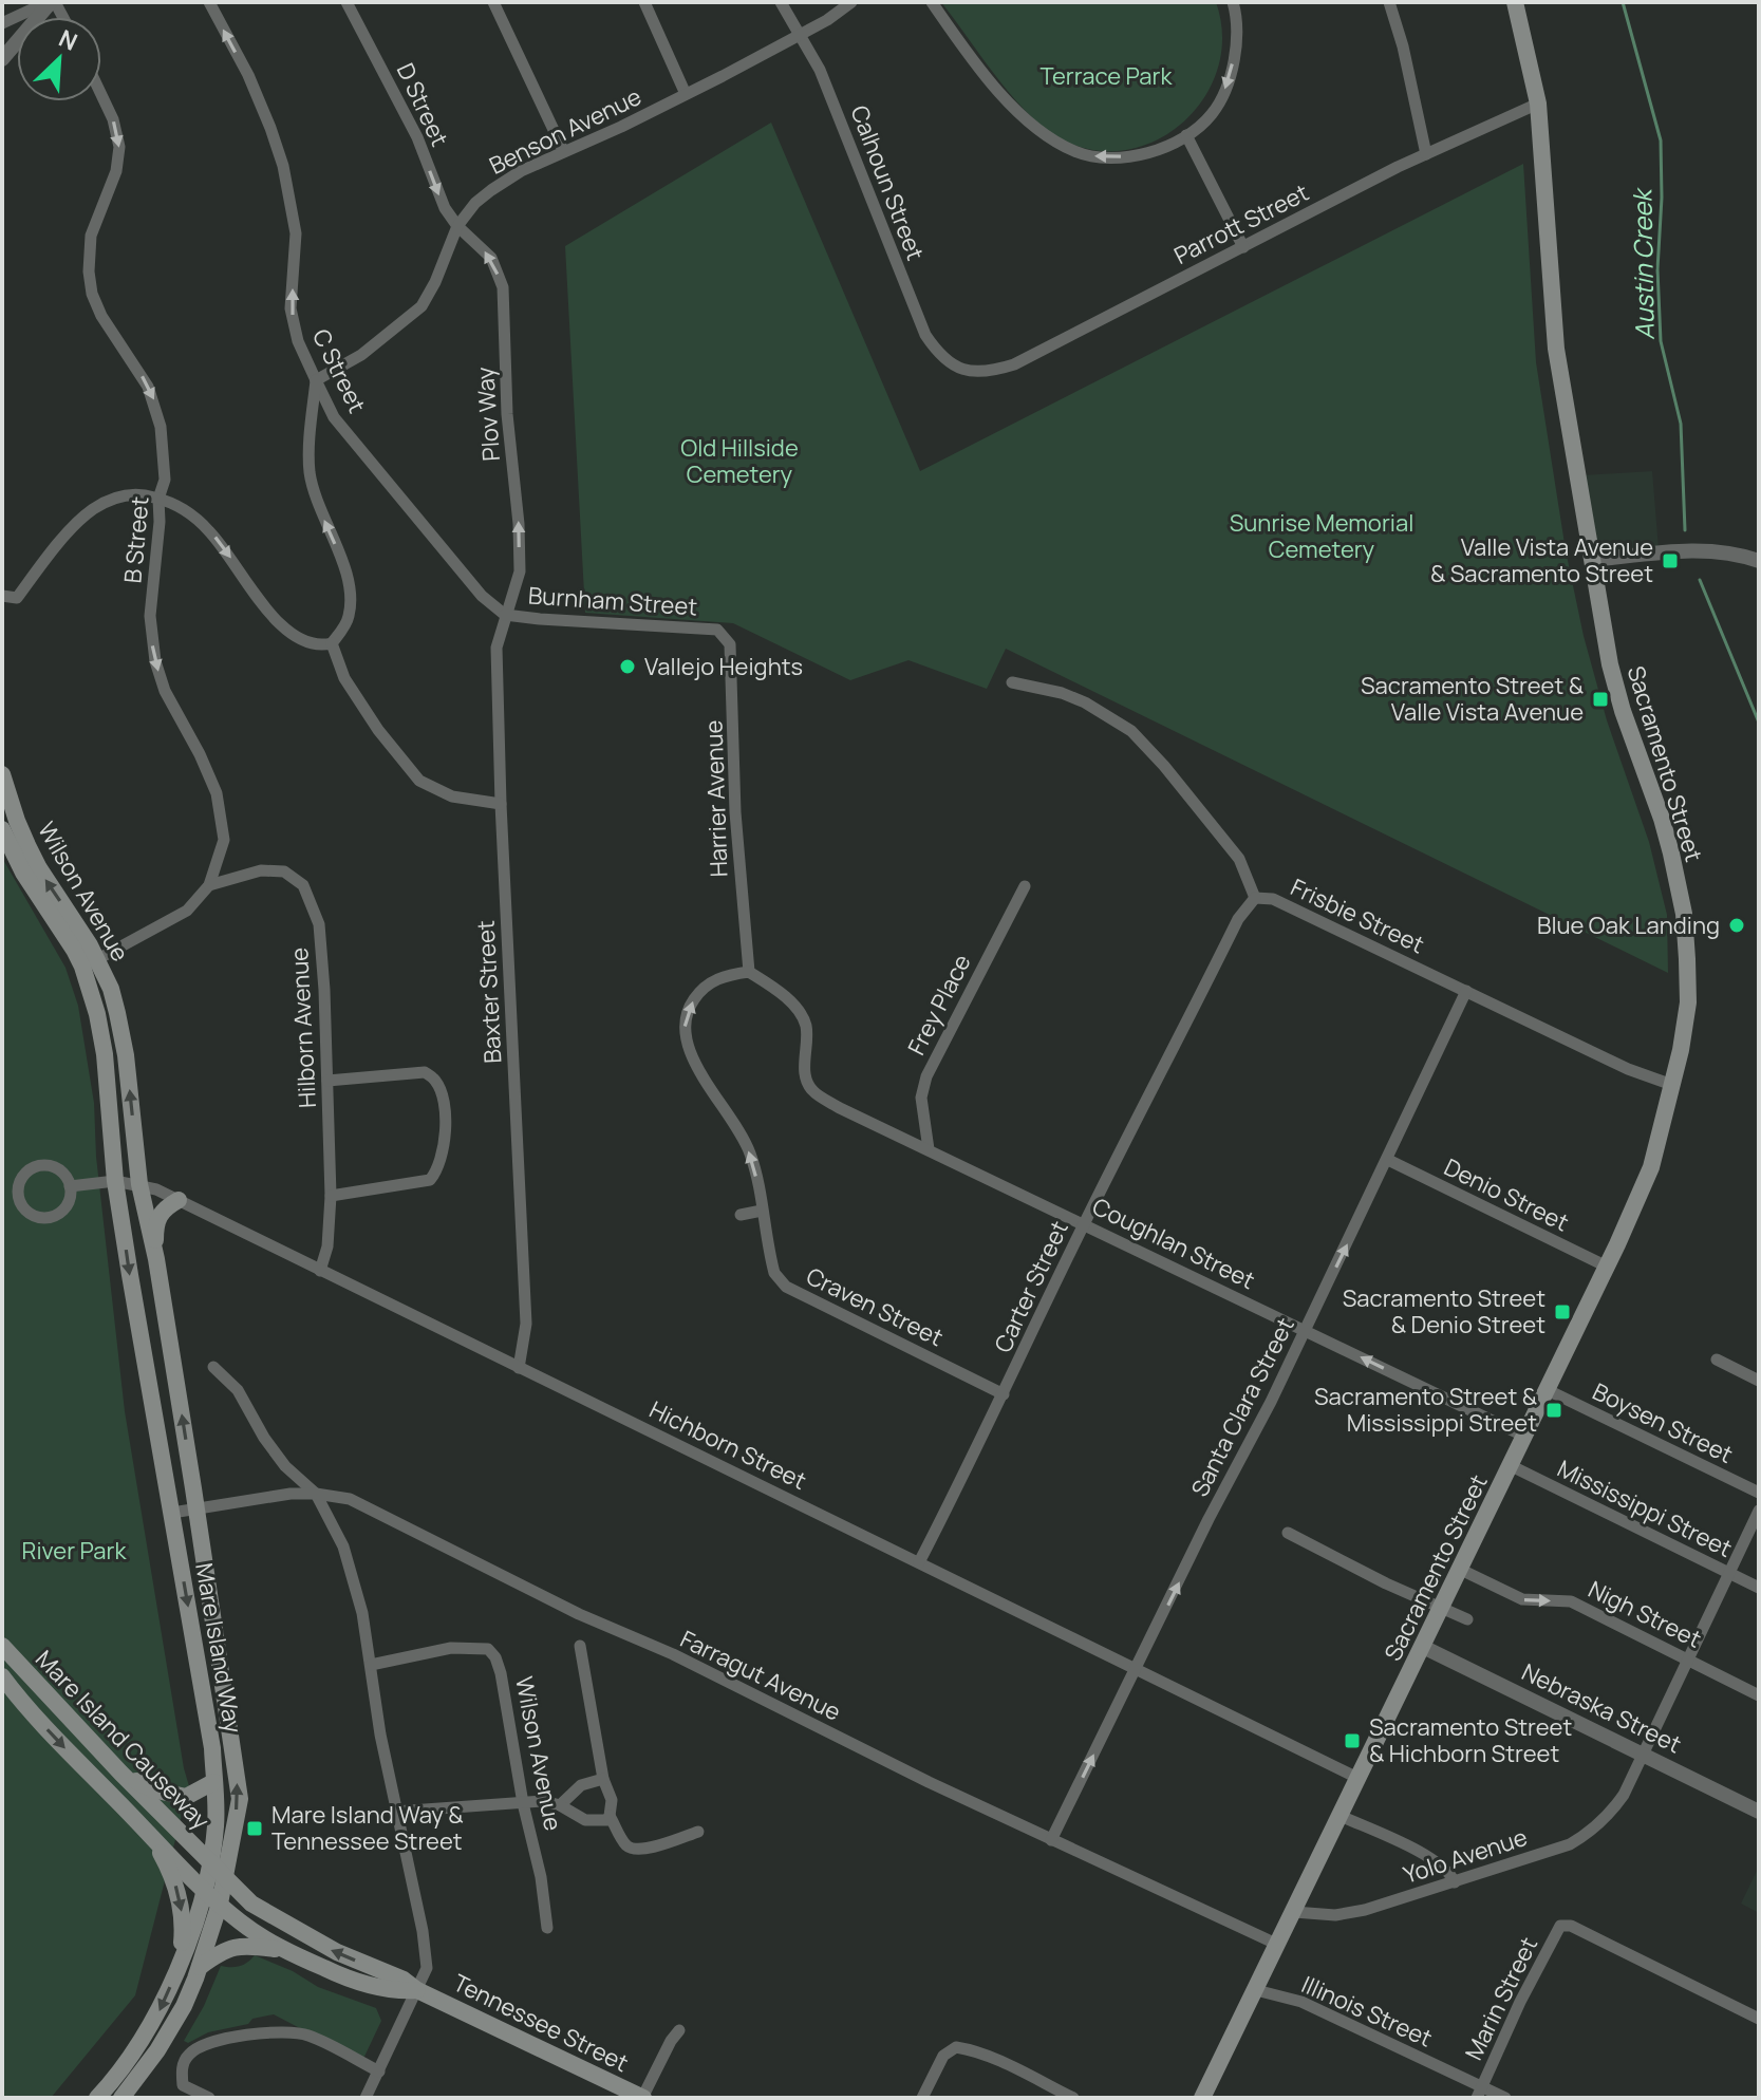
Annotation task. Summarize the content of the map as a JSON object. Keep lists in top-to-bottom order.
{
  "streets": {
    "main road": [
      "Sacramento Street",
      "Wilson Avenue",
      "Mare Island Way",
      "Mare Island Causeway",
      "Tennessee Street"
    ],
    "street": [
      "D Street",
      "Benson Avenue",
      "Calhoun Street",
      "Parrott Street",
      "C Street",
      "Plov Way",
      "B Street",
      "Burnham Street",
      "Harrier Avenue",
      "Frisbie Street",
      "Baxter Street",
      "Frey Place",
      "Hilborn Avenue",
      "Denio Street",
      "Coughlan Street",
      "Carter Street",
      "Craven Street",
      "Santa Clara Street",
      "Boysen Street",
      "Hichborn Street",
      "Mississippi Street",
      "Nigh Street",
      "Farragut Avenue",
      "Nebraska Street",
      "Yolo Avenue",
      "Marin Street",
      "Illinois Street"
    ]
  },
  "crossings": [
    ["D Street", "Benson Avenue"],
    ["D Street", "Plov Way"],
    ["Benson Avenue", "Calhoun Street"],
    ["Benson Avenue", "C Street"],
    ["Benson Avenue", "Plov Way"],
    ["Calhoun Street", "Parrott Street"],
    ["Parrott Street", "Sacramento Street"],
    ["C Street", "Plov Way"],
    ["C Street", "Burnham Street"],
    ["C Street", "Baxter Street"],
    ["Plov Way", "Burnham Street"],
    ["Plov Way", "Baxter Street"],
    ["B Street", "Wilson Avenue"],
    ["B Street", "Hilborn Avenue"],
    ["Burnham Street", "Harrier Avenue"],
    ["Burnham Street", "Baxter Street"],
    ["Sacramento Street", "Frisbie Street"],
    ["Sacramento Street", "Denio Street"],
    ["Sacramento Street", "Coughlan Street"],
    ["Sacramento Street", "Boysen Street"],
    ["Sacramento Street", "Hichborn Street"],
    ["Sacramento Street", "Mississippi Street"],
    ["Sacramento Street", "Nigh Street"],
    ["Sacramento Street", "Farragut Avenue"],
    ["Sacramento Street", "Nebraska Street"],
    ["Sacramento Street", "Yolo Avenue"],
    ["Sacramento Street", "Illinois Street"],
    ["Harrier Avenue", "Coughlan Street"],
    ["Harrier Avenue", "Craven Street"],
    ["Wilson Avenue", "Hichborn Street"],
    ["Wilson Avenue", "Mare Island Way"],
    ["Frisbie Street", "Carter Street"],
    ["Frisbie Street", "Santa Clara Street"],
    ["Baxter Street", "Hichborn Street"],
    ["Frey Place", "Coughlan Street"],
    ["Hilborn Avenue", "Hichborn Street"],
    ["Denio Street", "Santa Clara Street"],
    ["Coughlan Street", "Carter Street"],
    ["Coughlan Street", "Craven Street"],
    ["Coughlan Street", "Santa Clara Street"],
    ["Carter Street", "Craven Street"],
    ["Carter Street", "Hichborn Street"],
    ["Santa Clara Street", "Hichborn Street"],
    ["Santa Clara Street", "Farragut Avenue"],
    ["Hichborn Street", "Mare Island Way"],
    ["Mare Island Way", "Mare Island Causeway"],
    ["Mare Island Way", "Tennessee Street"],
    ["Nebraska Street", "Yolo Avenue"],
    ["Mare Island Causeway", "Tennessee Street"],
    ["Marin Street", "Illinois Street"]
  ],
  "one_way": [
    "D Street",
    "C Street",
    "Plov Way",
    "B Street",
    "Craven Street",
    "Santa Clara Street",
    "Nigh Street"
  ],
  "water": ["Austin Creek"],
  "parks": [
    "Terrace Park",
    "Old Hillside Cemetery",
    "Sunrise Memorial Cemetery",
    "River Park"
  ],
  "places": {
    "transit": [
      "Valle Vista Avenue & Sacramento Street",
      "Sacramento Street & Valle Vista Avenue",
      "Sacramento Street & Denio Street",
      "Sacramento Street & Mississippi Street",
      "Sacramento Street & Hichborn Street",
      "Mare Island Way & Tennessee Street"
    ],
    "other": ["Vallejo Heights", "Blue Oak Landing"]
  },
  "north": "top right"
}
